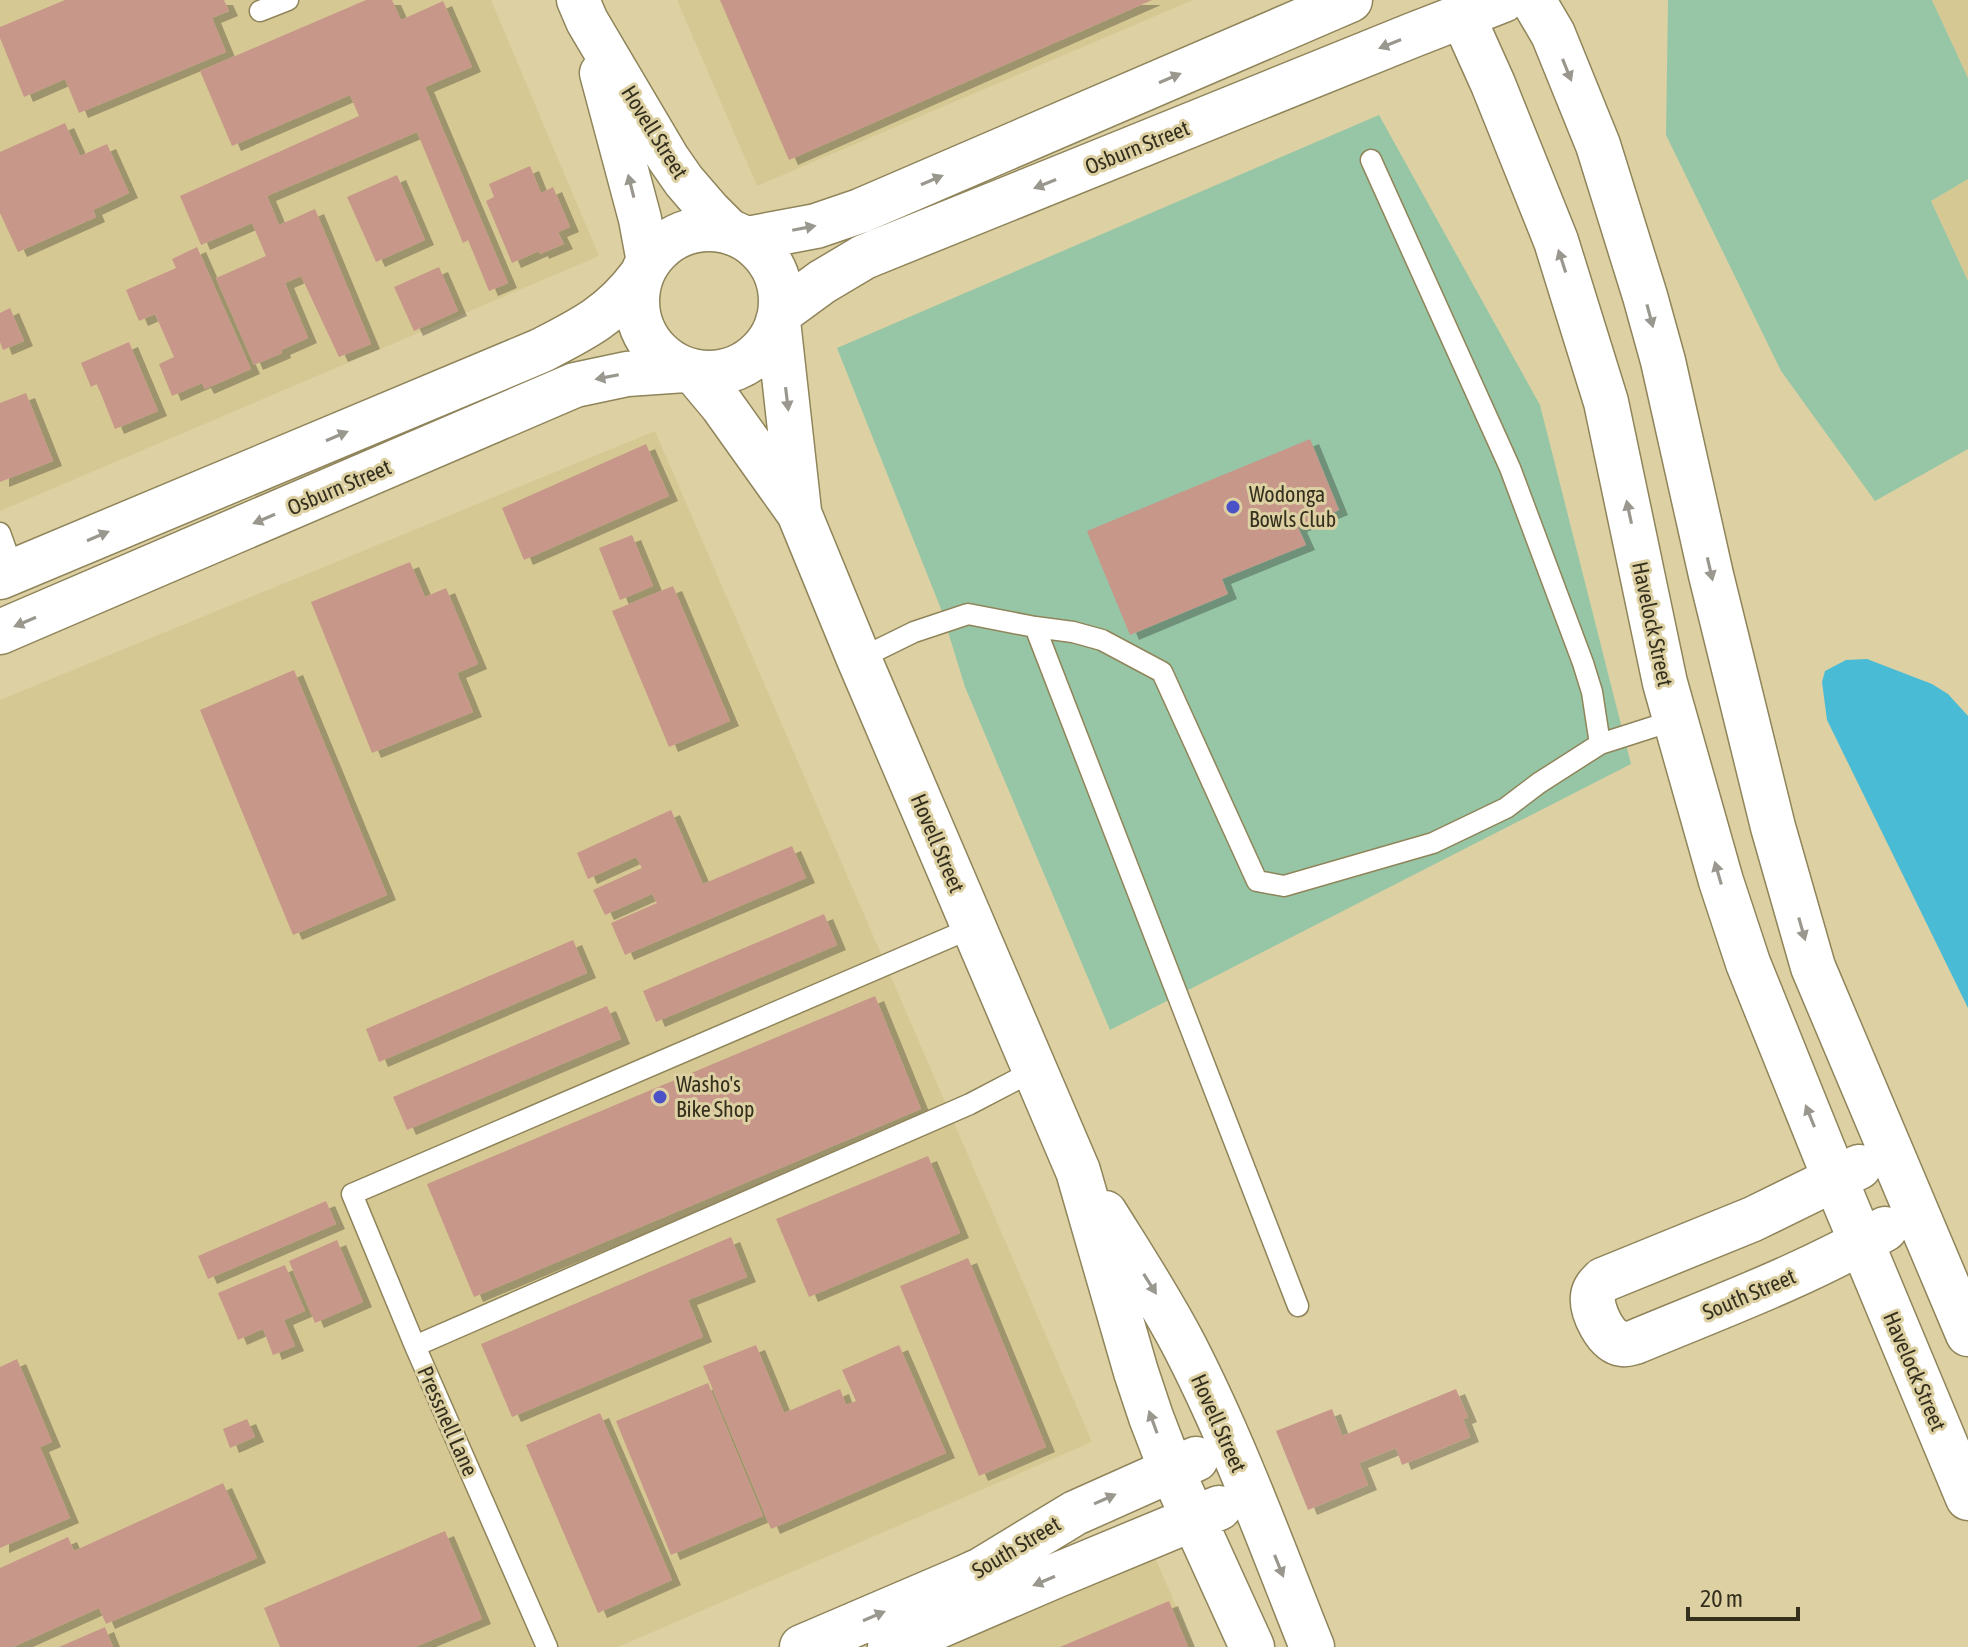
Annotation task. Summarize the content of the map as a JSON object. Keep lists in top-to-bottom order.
{
  "streets": {
    "street": [
      "Hovell Street",
      "Osburn Street",
      "Havelock Street",
      "South Street"
    ],
    "lane": ["Pressnell Lane"]
  },
  "crossings": [
    ["Hovell Street", "Osburn Street"],
    ["Hovell Street", "South Street"],
    ["Hovell Street", "Pressnell Lane"],
    ["Osburn Street", "Havelock Street"],
    ["Havelock Street", "South Street"]
  ],
  "places": ["Wodonga Bowls Club", "Washo's Bike Shop"],
  "scale_bar": "20 m"
}
